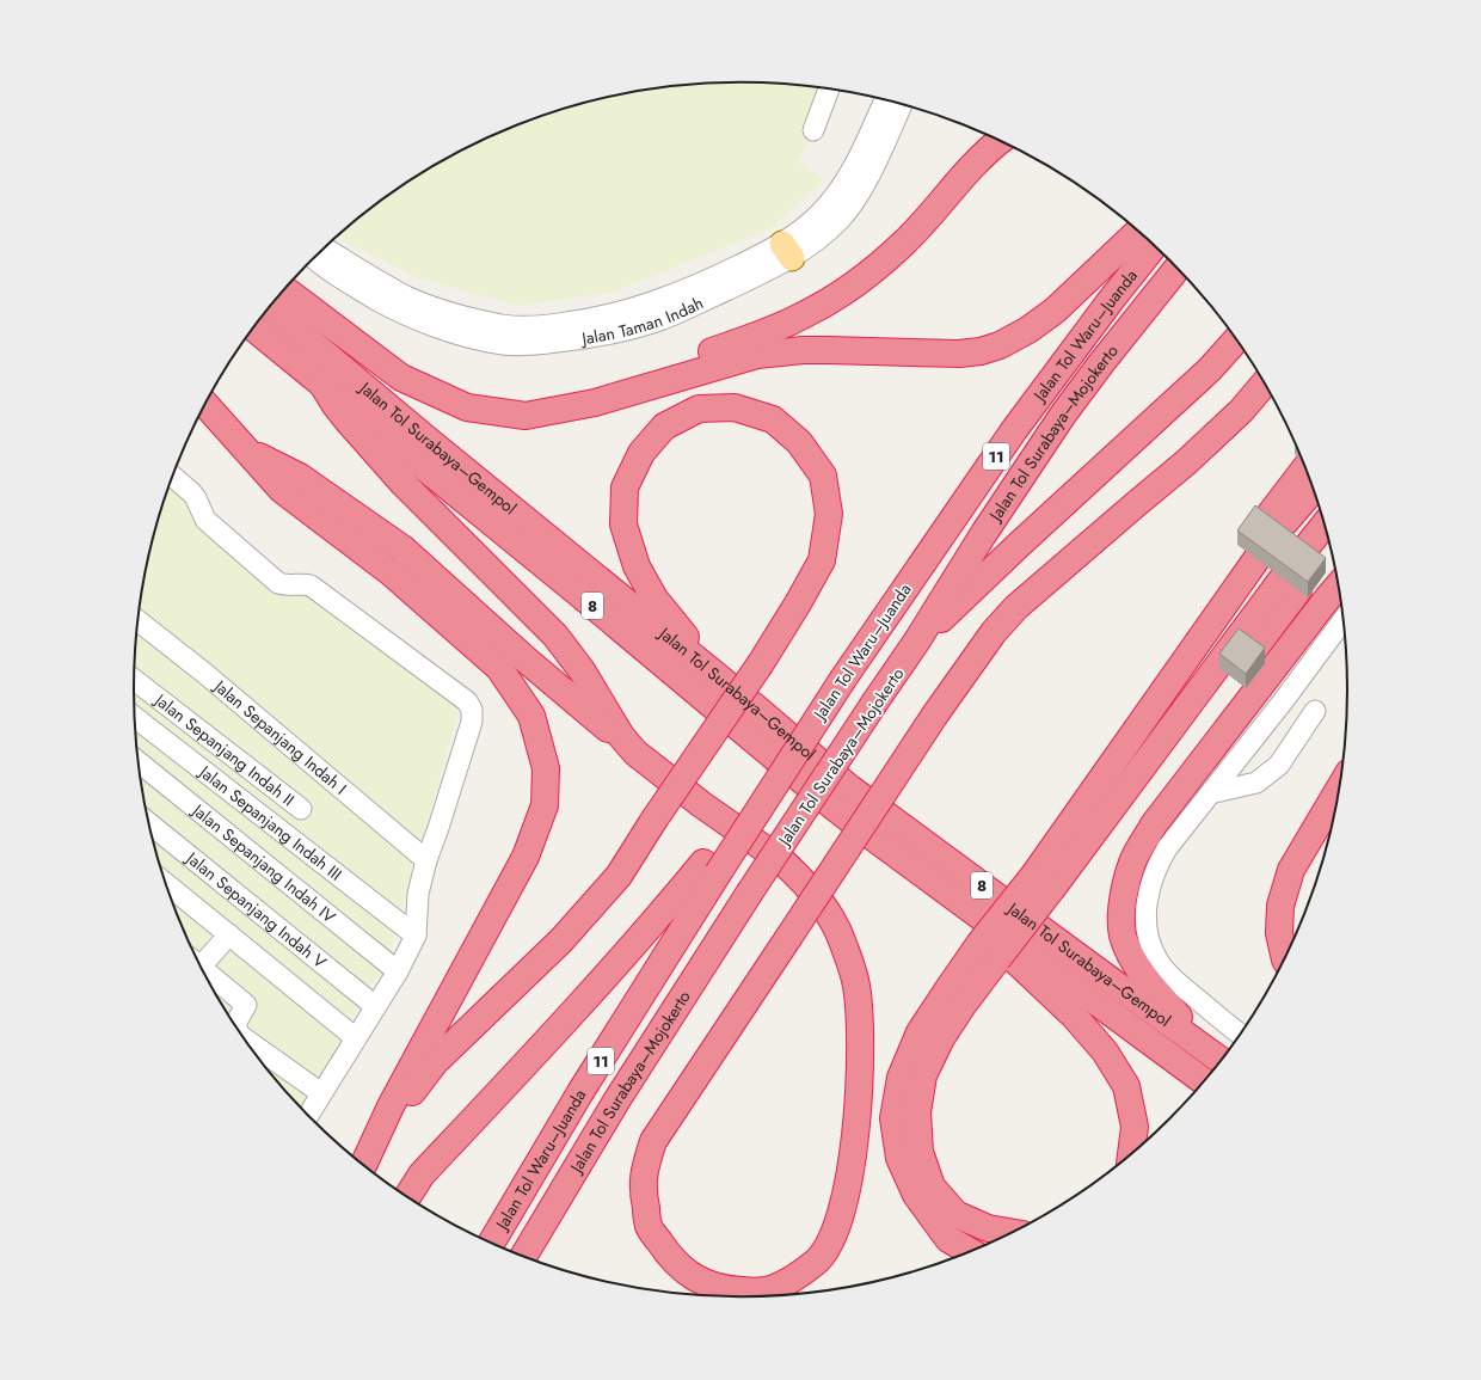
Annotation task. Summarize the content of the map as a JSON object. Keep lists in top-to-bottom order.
{
  "streets": {
    "highway": [
      "Jalan Tol Waru–Juanda",
      "Jalan Tol Surabaya–Mojokerto",
      "Jalan Tol Surabaya–Gempol",
      "11",
      "8"
    ],
    "street": [
      "Jalan Taman Indah",
      "Jalan Sepanjang Indah I",
      "Jalan Sepanjang Indah II",
      "Jalan Sepanjang Indah III",
      "Jalan Sepanjang Indah IV",
      "Jalan Sepanjang Indah V"
    ]
  }
}
